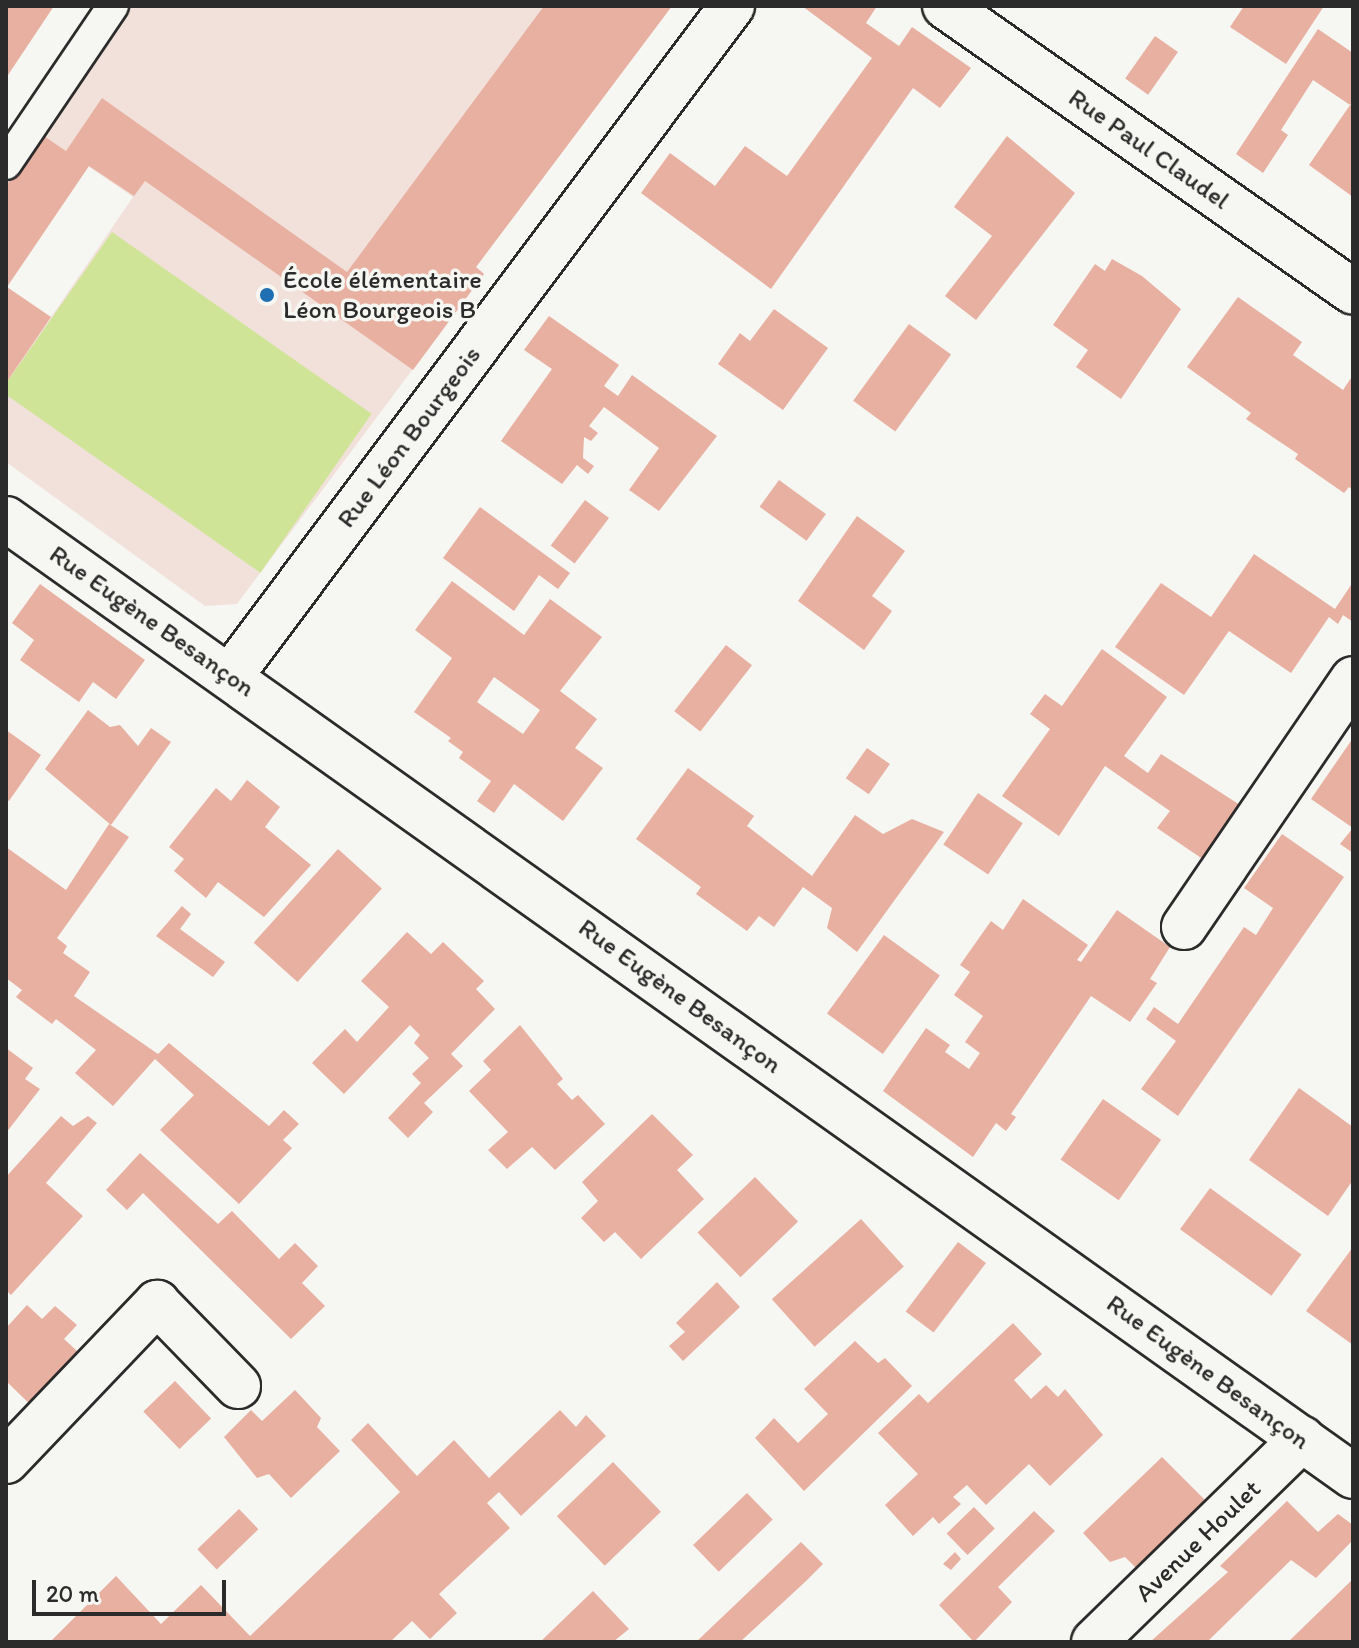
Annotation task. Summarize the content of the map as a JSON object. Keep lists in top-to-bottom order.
{
  "streets": {
    "street": [
      "Rue Paul Claudel",
      "Rue Léon Bourgeois",
      "Rue Eugène Besançon",
      "Avenue Houlet"
    ]
  },
  "crossings": [
    ["Rue Léon Bourgeois", "Rue Eugène Besançon"],
    ["Rue Eugène Besançon", "Avenue Houlet"]
  ],
  "places": ["École élémentaire Léon Bourgeois B"],
  "scale_bar": "20 m"
}
